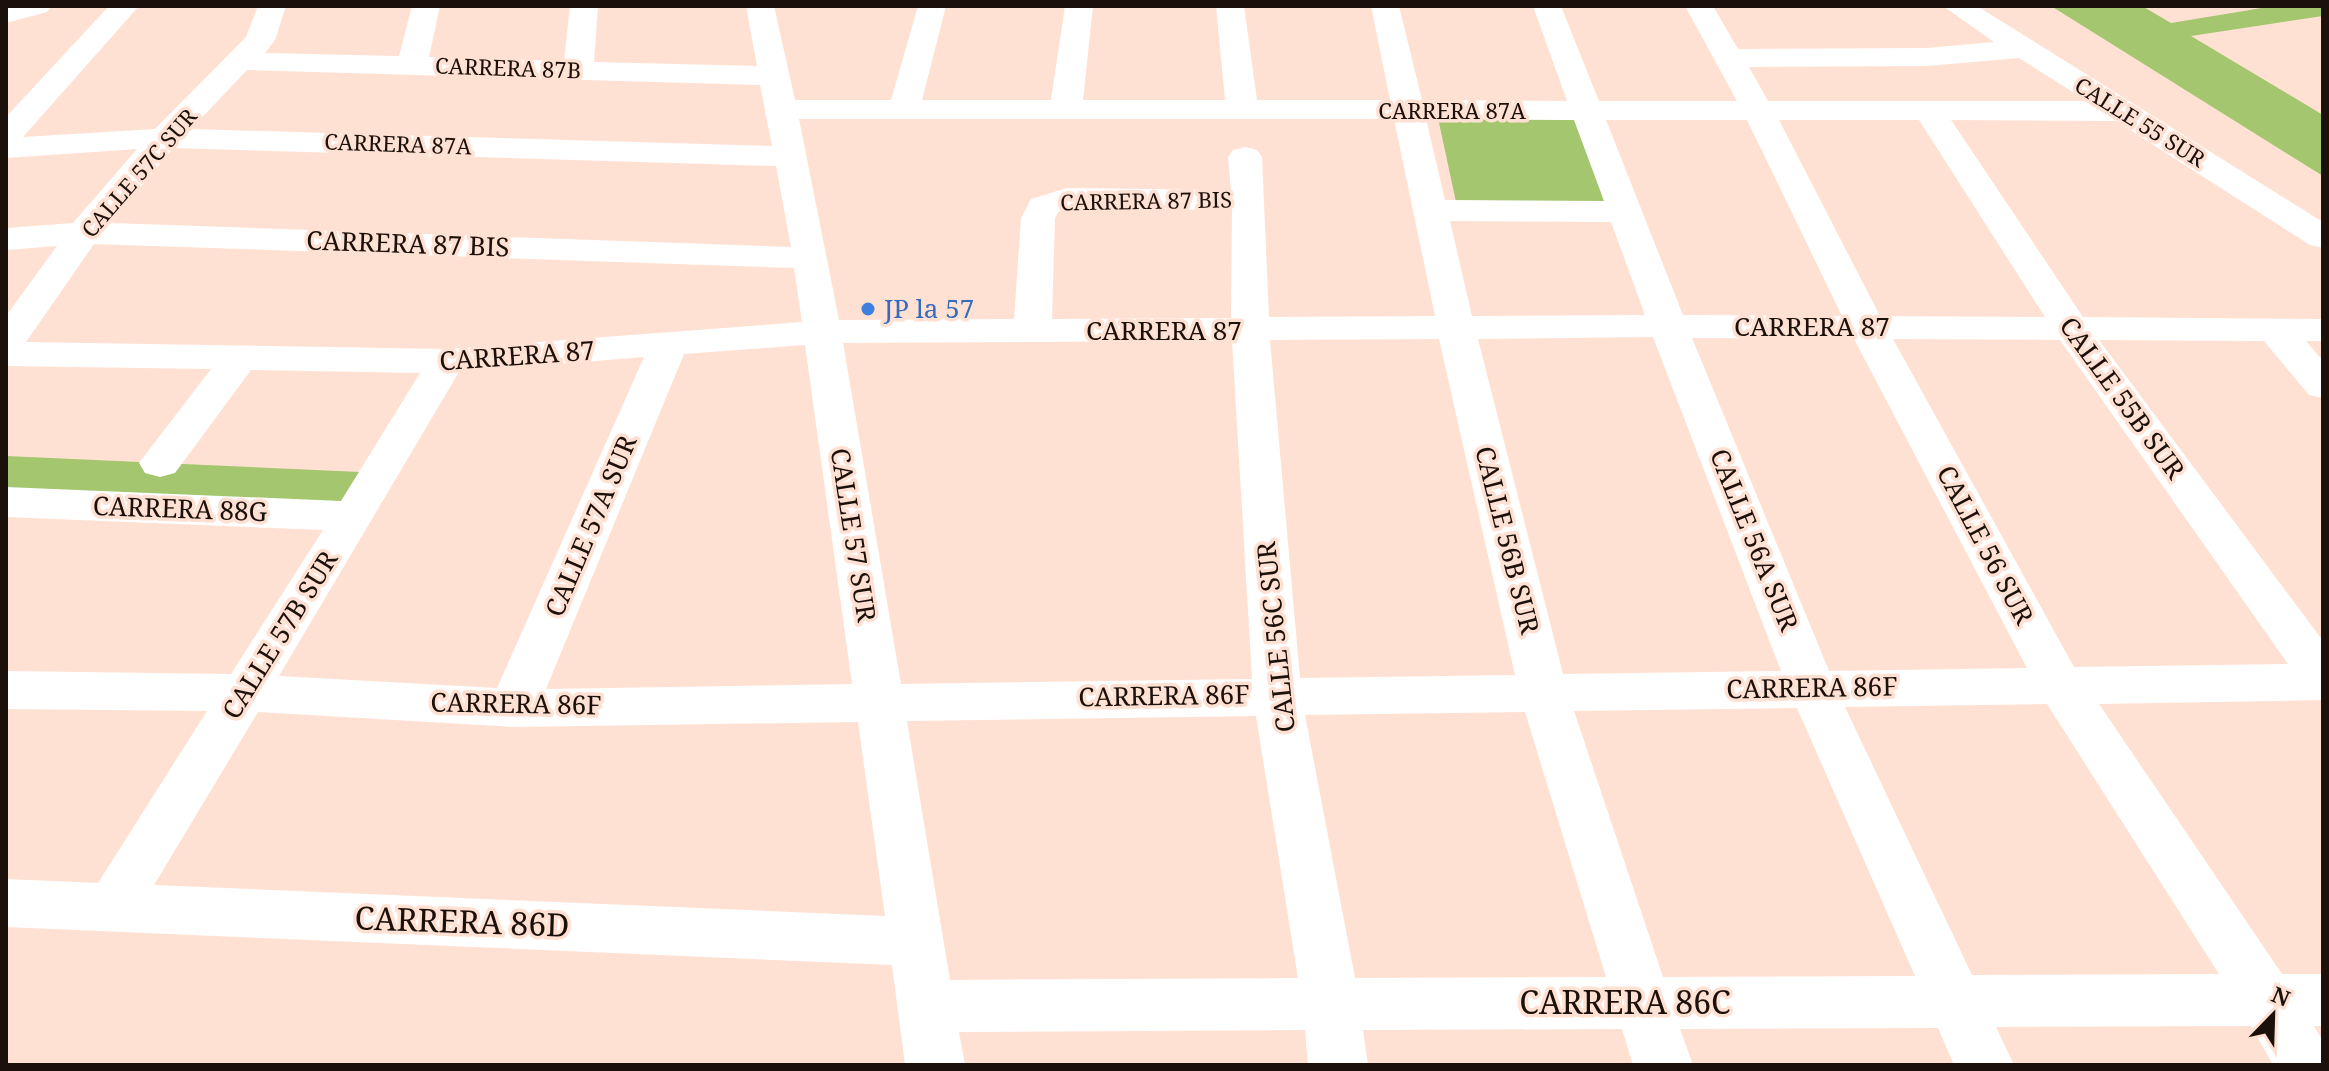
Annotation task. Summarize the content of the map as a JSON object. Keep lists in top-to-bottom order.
{
  "streets": {
    "street": [
      "CARRERA 87B",
      "CARRERA 87A",
      "CALLE 55 SUR",
      "CALLE 57C SUR",
      "CARRERA 87 BIS",
      "CARRERA 87",
      "CALLE 55B SUR",
      "CARRERA 88G",
      "CALLE 57A SUR",
      "CALLE 57 SUR",
      "CALLE 56B SUR",
      "CALLE 56A SUR",
      "CALLE 56 SUR",
      "CALLE 57B SUR",
      "CALLE 56C SUR",
      "CARRERA 86F",
      "CARRERA 86D",
      "CARRERA 86C"
    ]
  },
  "crossings": [
    ["CARRERA 87B", "CALLE 57C SUR"],
    ["CARRERA 87B", "CALLE 57 SUR"],
    ["CARRERA 87A", "CALLE 55 SUR"],
    ["CARRERA 87A", "CALLE 57C SUR"],
    ["CARRERA 87A", "CALLE 55B SUR"],
    ["CARRERA 87A", "CALLE 57 SUR"],
    ["CARRERA 87A", "CALLE 56B SUR"],
    ["CARRERA 87A", "CALLE 56A SUR"],
    ["CARRERA 87A", "CALLE 56 SUR"],
    ["CALLE 57C SUR", "CARRERA 87 BIS"],
    ["CARRERA 87 BIS", "CARRERA 87"],
    ["CARRERA 87 BIS", "CALLE 57 SUR"],
    ["CARRERA 87 BIS", "CALLE 56C SUR"],
    ["CARRERA 87", "CALLE 55B SUR"],
    ["CARRERA 87", "CALLE 57A SUR"],
    ["CARRERA 87", "CALLE 57 SUR"],
    ["CARRERA 87", "CALLE 56B SUR"],
    ["CARRERA 87", "CALLE 56A SUR"],
    ["CARRERA 87", "CALLE 56 SUR"],
    ["CARRERA 87", "CALLE 57B SUR"],
    ["CARRERA 87", "CALLE 56C SUR"],
    ["CALLE 55B SUR", "CARRERA 86F"],
    ["CARRERA 88G", "CALLE 57B SUR"],
    ["CALLE 57A SUR", "CARRERA 86F"],
    ["CALLE 57 SUR", "CARRERA 86F"],
    ["CALLE 57 SUR", "CARRERA 86D"],
    ["CALLE 57 SUR", "CARRERA 86C"],
    ["CALLE 56B SUR", "CARRERA 86F"],
    ["CALLE 56B SUR", "CARRERA 86C"],
    ["CALLE 56A SUR", "CARRERA 86F"],
    ["CALLE 56A SUR", "CARRERA 86C"],
    ["CALLE 56 SUR", "CARRERA 86F"],
    ["CALLE 56 SUR", "CARRERA 86C"],
    ["CALLE 57B SUR", "CARRERA 86F"],
    ["CALLE 57B SUR", "CARRERA 86D"],
    ["CALLE 56C SUR", "CARRERA 86F"],
    ["CALLE 56C SUR", "CARRERA 86C"]
  ],
  "places": ["JP la 57"],
  "north": "top right"
}
